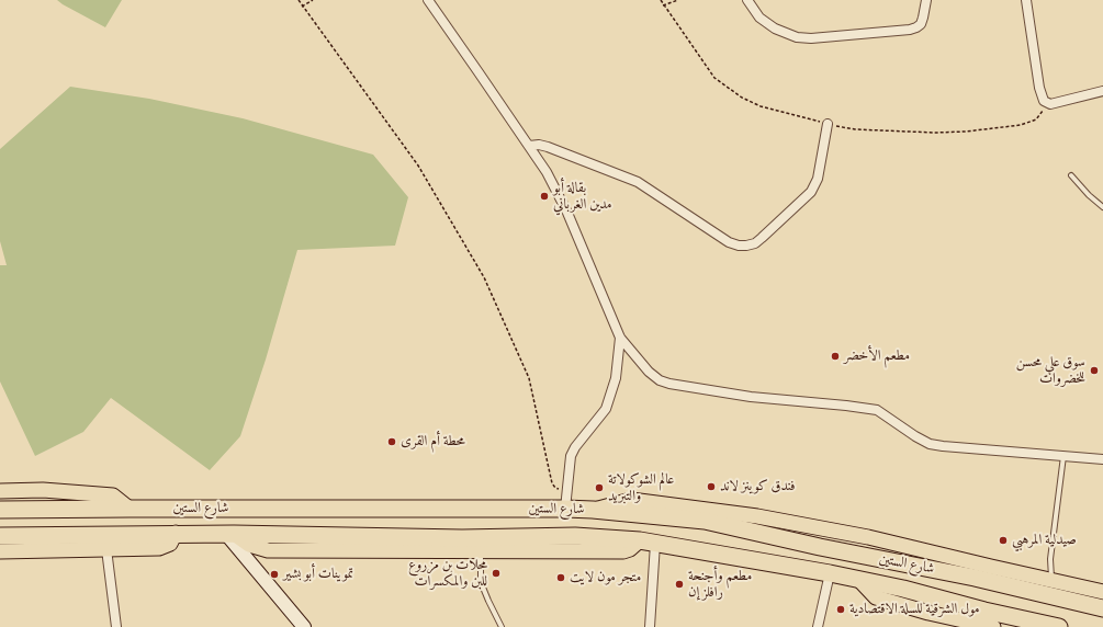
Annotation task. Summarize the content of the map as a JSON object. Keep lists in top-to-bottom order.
{
  "streets": {
    "highway": ["شارع الستين"]
  },
  "places": [
    "بقالة أبو مدين الغرباني",
    "مطعم الأخضر",
    "سوق علي محسن للخضروات",
    "محطة أم القرى",
    "فندق كوينز لاند",
    "عالم الشوكولاتة والتبريد",
    "صيدلية المرهبي",
    "محلات بن مزروع للبن والمكسرات",
    "تموينات أبو بشير",
    "متجر مون لايت",
    "مطعم وأجنحة رافلز إن",
    "مول الشرقية للسلة الاقتصادية"
  ]
}
